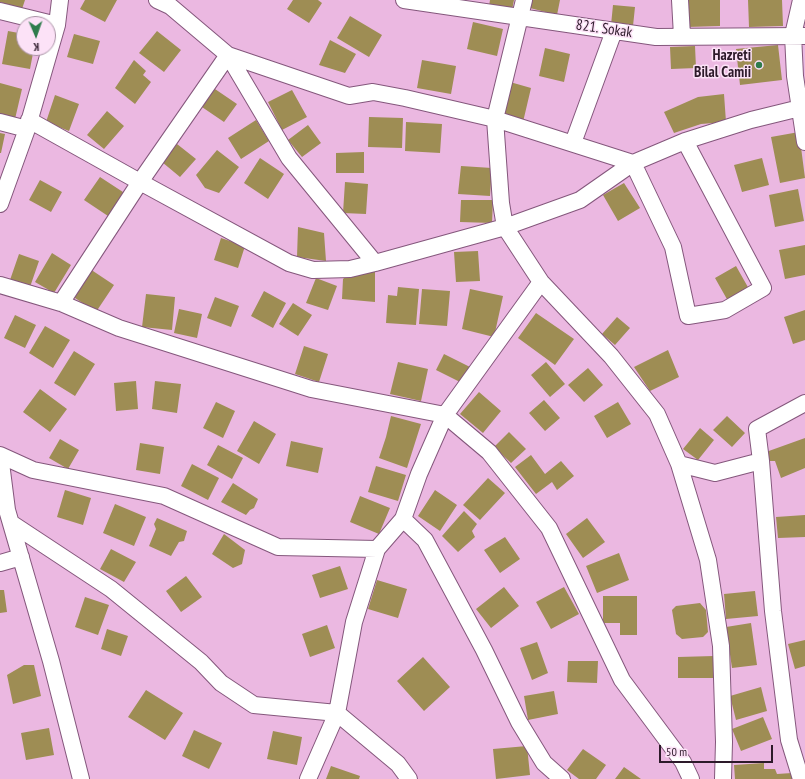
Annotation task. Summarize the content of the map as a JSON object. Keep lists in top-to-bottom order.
{
  "streets": {
    "street": ["821. Sokak"]
  },
  "places": ["Hazreti Bilal Camii"],
  "scale_bar": "50 m",
  "north": "bottom"
}
